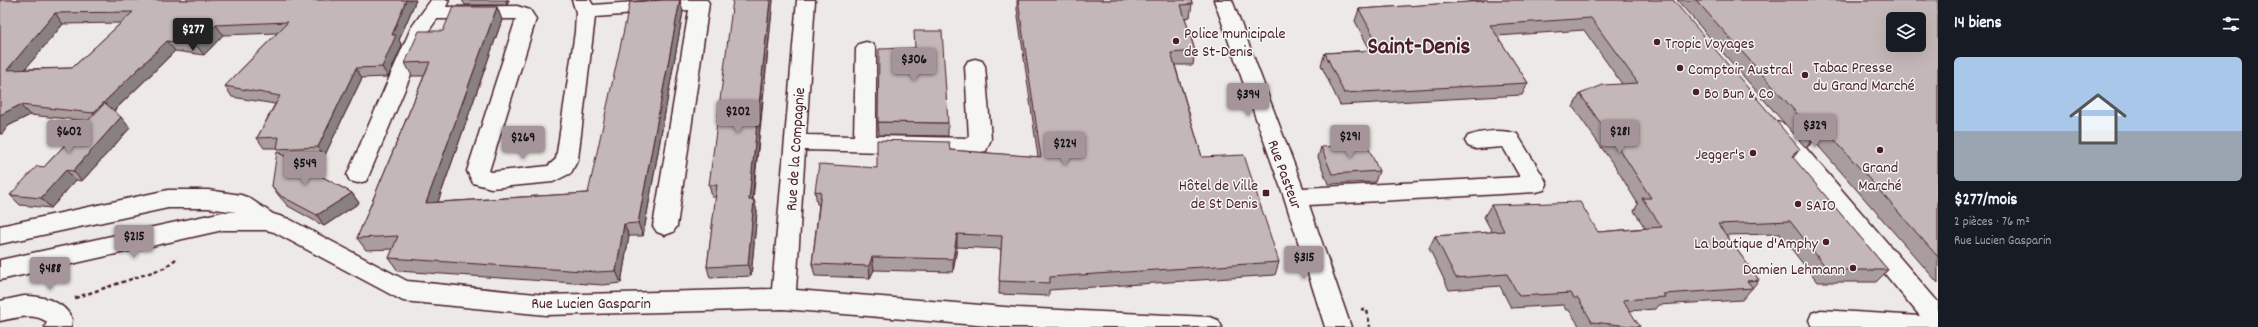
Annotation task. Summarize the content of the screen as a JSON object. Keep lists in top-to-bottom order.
{
  "streets": {
    "street": ["Rue de la Compagnie", "Rue Pasteur", "Rue Lucien Gasparin"]
  },
  "crossings": [
    ["Rue de la Compagnie", "Rue Lucien Gasparin"]
  ],
  "districts": ["Saint-Denis"],
  "places": {
    "other": [
      "Police municipale de St-Denis",
      "Tropic Voyages",
      "Comptoir Austral",
      "Tabac Presse du Grand Marché",
      "Bo Bun & Co",
      "Grand Marché",
      "Jegger's",
      "SAIO",
      "La boutique d'Amphy",
      "Damien Lehmann"
    ],
    "transit": ["Hôtel de Ville de St Denis"]
  },
  "page": {
    "heading": "14 biens",
    "price": [
      "$277",
      "$306",
      "$394",
      "$202",
      "$329",
      "$602",
      "$281",
      "$291",
      "$269",
      "$224",
      "$549",
      "$215",
      "$315",
      "$488"
    ],
    "list": [
      {
        "name": "$277/mois",
        "note": "2 pièces · 76 m² · Rue Lucien Gasparin"
      }
    ]
  }
}
